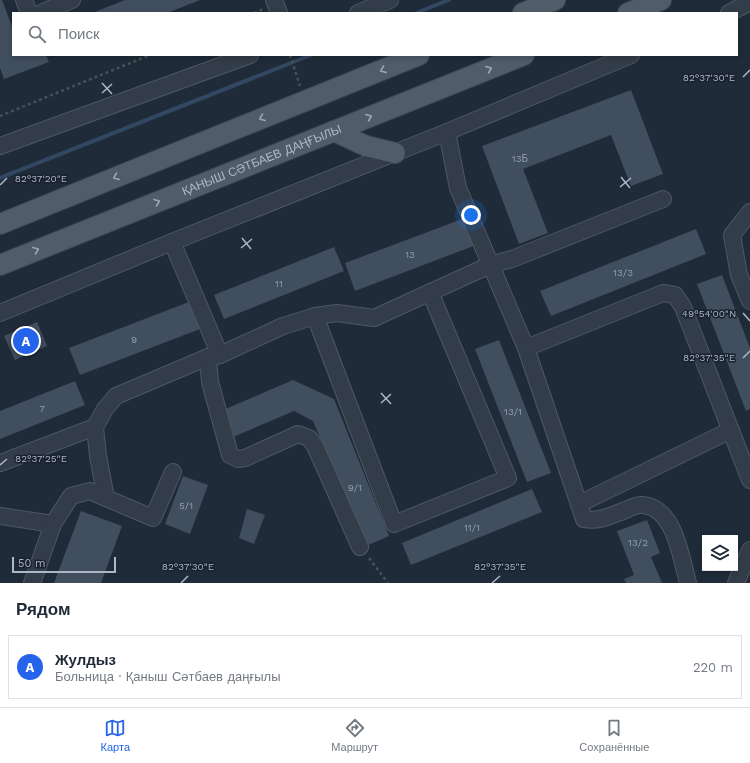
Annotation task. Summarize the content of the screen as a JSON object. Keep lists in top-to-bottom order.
{
  "streets": {
    "main road": ["ҚАНЫШ СӘТБАЕВ ДАҢҒЫЛЫ"]
  },
  "house_numbers": [
    "13Б",
    "13",
    "13/3",
    "11",
    "9",
    "7",
    "13/1",
    "9/1",
    "5/1",
    "11/1",
    "13/2"
  ],
  "scale_bar": "50 m",
  "page": {
    "search": "Поиск",
    "pins": "A",
    "scale": "50 m",
    "heading": "Рядом",
    "list": [
      {
        "mark": "A",
        "name": "Жулдыз",
        "note": "Больница · Қаныш Сәтбаев даңғылы",
        "value": "220 m"
      }
    ],
    "nav": ["Карта", "Маршрут", "Сохранённые"]
  },
  "coordinates": [
    "82°37'30\"E",
    "82°37'20\"E",
    "49°54'00\"N",
    "82°37'35\"E",
    "82°37'25\"E"
  ]
}
